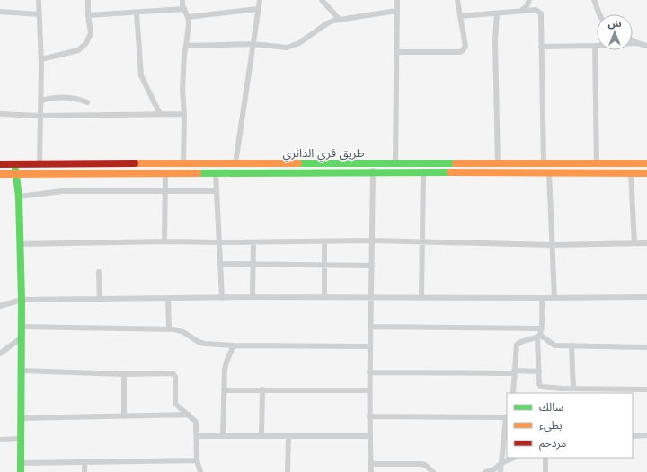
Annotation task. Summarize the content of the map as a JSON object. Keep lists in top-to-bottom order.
{
  "streets": {
    "main road": ["طريق قري الدائري"]
  },
  "legend": ["سالك", "بطيء", "مزدحم"],
  "north": "top"
}
